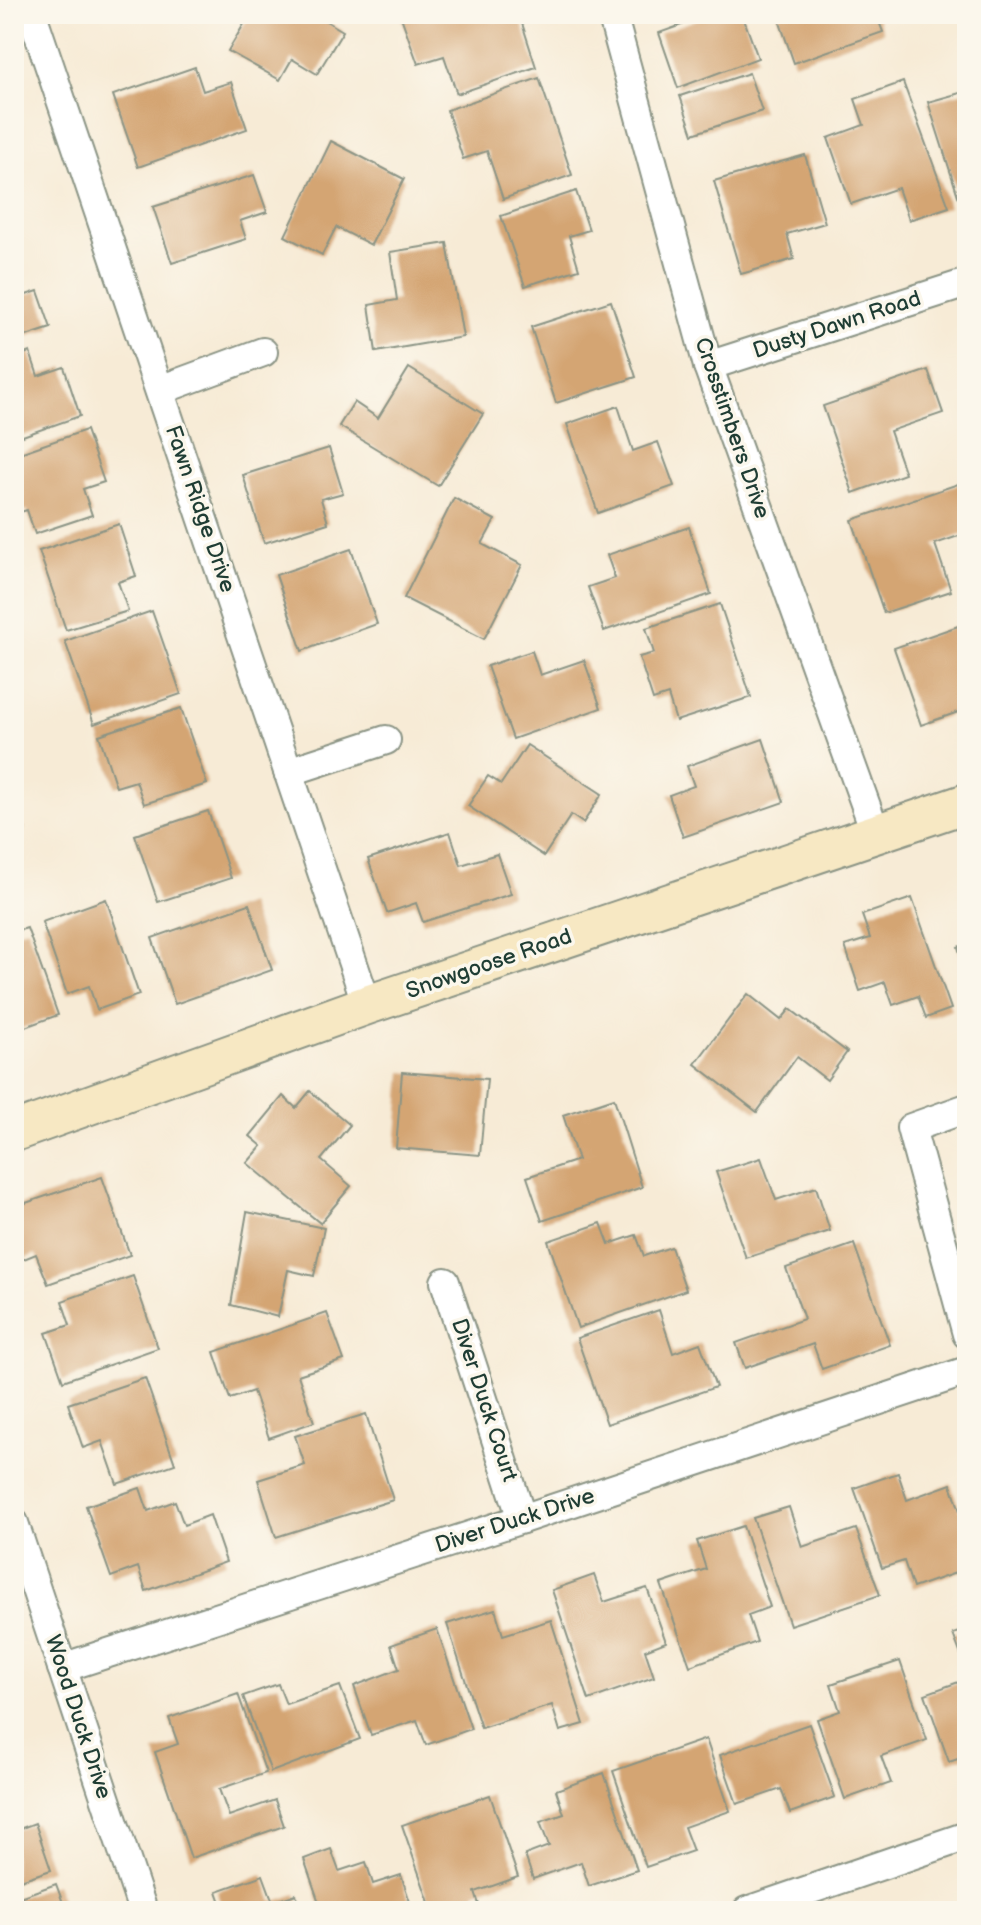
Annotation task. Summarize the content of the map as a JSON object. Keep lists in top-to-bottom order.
{
  "streets": {
    "street": [
      "Dusty Dawn Road",
      "Crosstimbers Drive",
      "Fawn Ridge Drive",
      "Snowgoose Road",
      "Diver Duck Court",
      "Diver Duck Drive",
      "Wood Duck Drive"
    ]
  },
  "crossings": [
    ["Dusty Dawn Road", "Crosstimbers Drive"],
    ["Crosstimbers Drive", "Snowgoose Road"],
    ["Fawn Ridge Drive", "Snowgoose Road"],
    ["Diver Duck Court", "Diver Duck Drive"],
    ["Diver Duck Drive", "Wood Duck Drive"]
  ]
}
